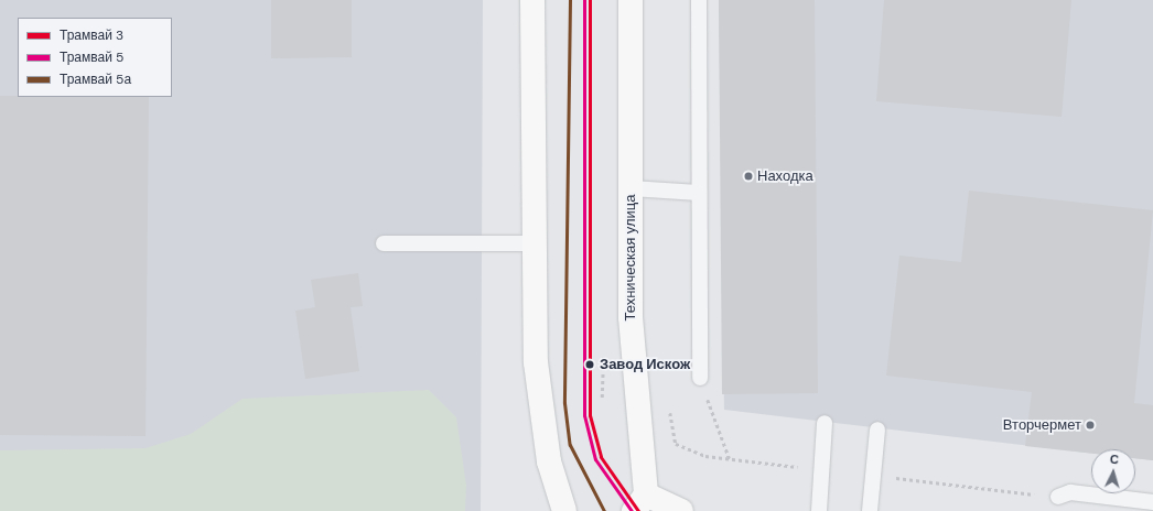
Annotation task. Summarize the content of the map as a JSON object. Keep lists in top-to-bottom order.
{
  "streets": {
    "main road": ["Техническая улица"]
  },
  "places": ["Находка", "Завод Искож", "Вторчермет"],
  "lines": ["tram line 3", "tram line 5", "tram line 5а"],
  "legend": ["Трамвай 3", "Трамвай 5", "Трамвай 5а"],
  "north": "top"
}
